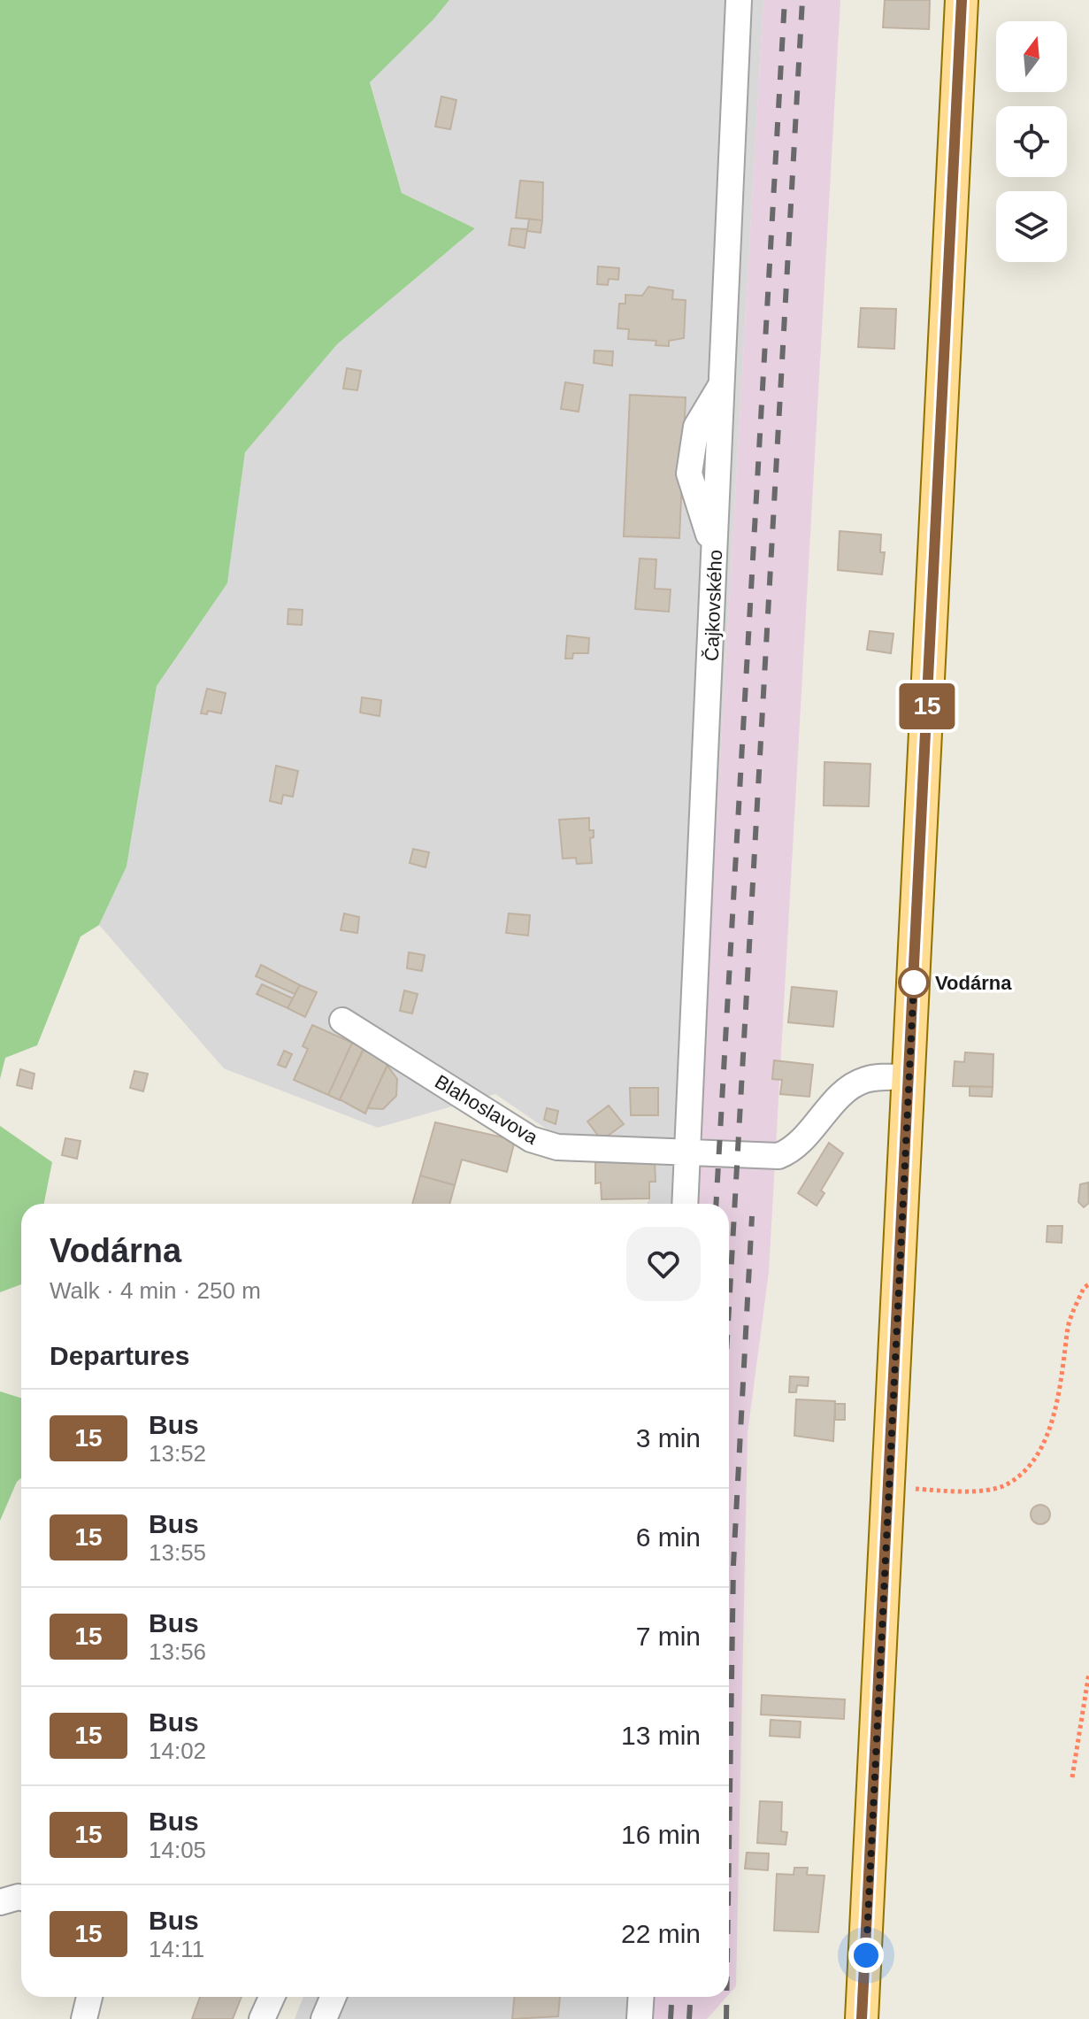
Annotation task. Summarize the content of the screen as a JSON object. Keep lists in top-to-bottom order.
{
  "streets": {
    "street": ["Čajkovského", "Blahoslavova"]
  },
  "crossings": [
    ["Čajkovského", "Blahoslavova"]
  ],
  "places": ["Vodárna"],
  "lines": ["bus line 15"],
  "north": "top",
  "page": {
    "on_map": "15",
    "heading": [
      ["Vodárna", "Walk · 4 min · 250 m"],
      "Departures"
    ],
    "list": [
      {
        "mark": "15",
        "name": "Bus",
        "note": "13:52",
        "value": "3 min"
      },
      {
        "mark": "15",
        "name": "Bus",
        "note": "13:55",
        "value": "6 min"
      },
      {
        "mark": "15",
        "name": "Bus",
        "note": "13:56",
        "value": "7 min"
      },
      {
        "mark": "15",
        "name": "Bus",
        "note": "14:02",
        "value": "13 min"
      },
      {
        "mark": "15",
        "name": "Bus",
        "note": "14:05",
        "value": "16 min"
      },
      {
        "mark": "15",
        "name": "Bus",
        "note": "14:11",
        "value": "22 min"
      }
    ]
  }
}
